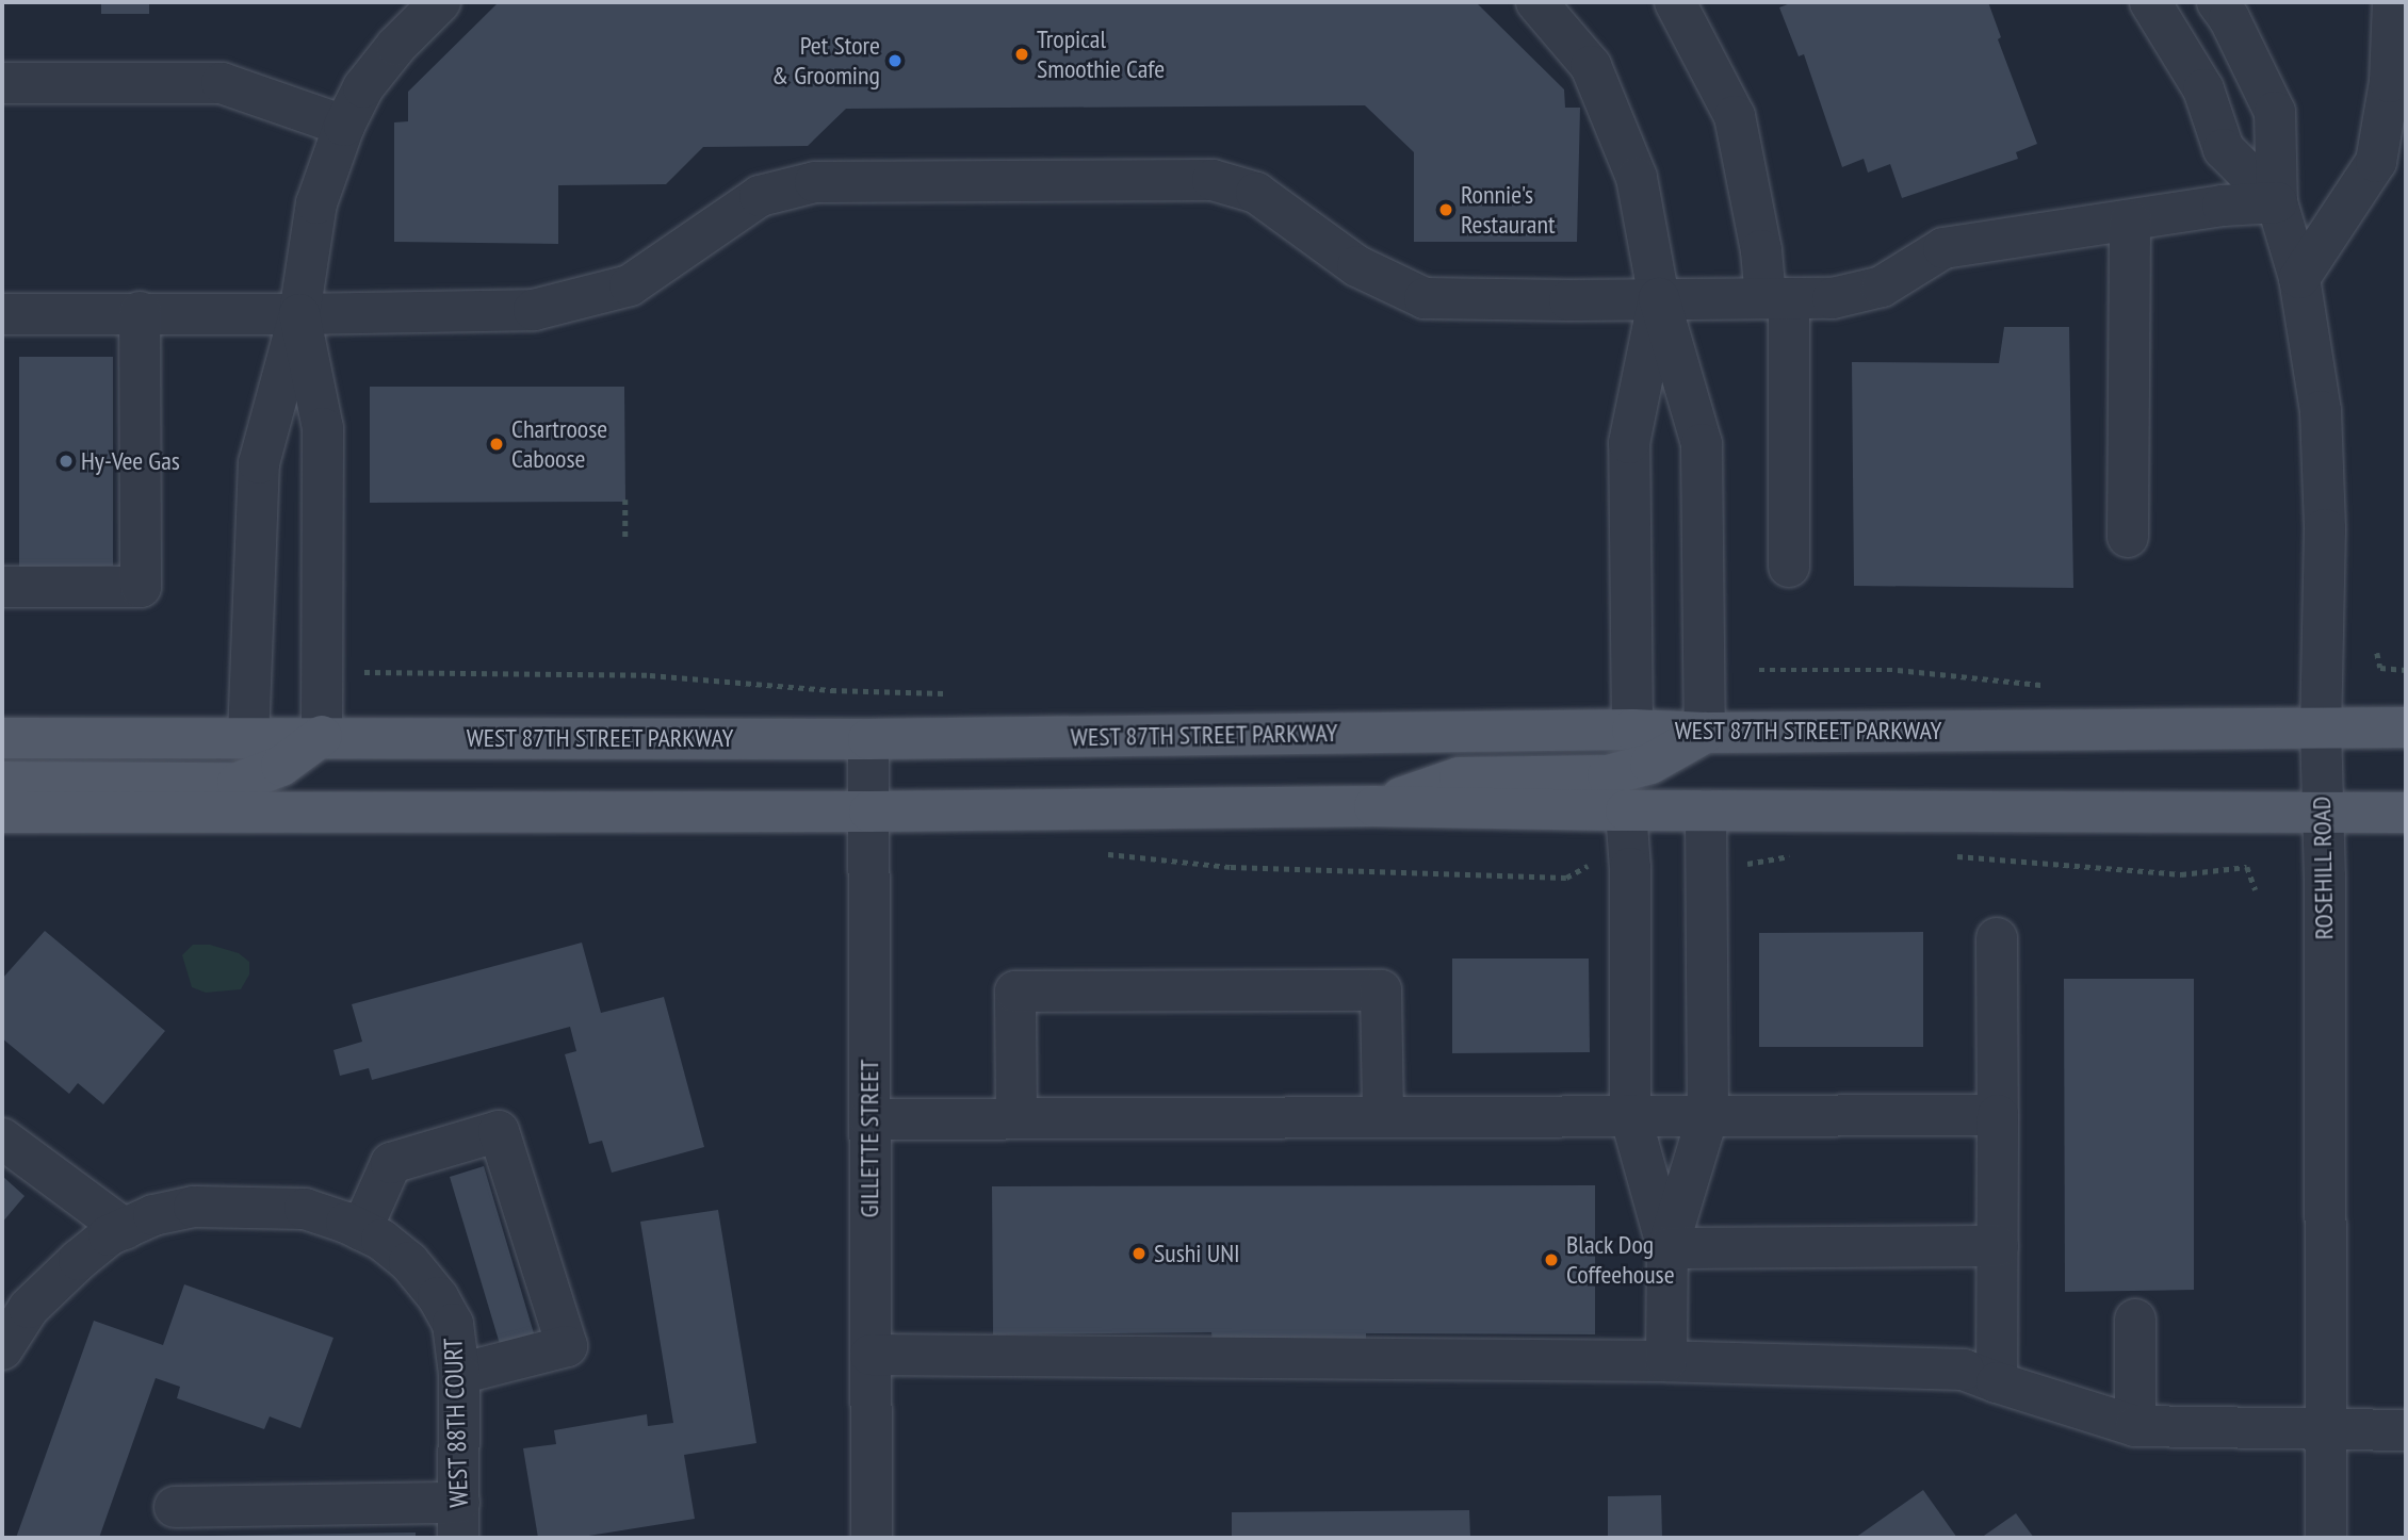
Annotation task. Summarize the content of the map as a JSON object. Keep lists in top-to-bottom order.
{
  "streets": {
    "main road": ["WEST 87TH STREET PARKWAY"],
    "street": ["ROSEHILL ROAD", "GILLETTE STREET", "WEST 88TH COURT"]
  },
  "crossings": [
    ["WEST 87TH STREET PARKWAY", "ROSEHILL ROAD"],
    ["WEST 87TH STREET PARKWAY", "GILLETTE STREET"]
  ],
  "places": [
    "Tropical Smoothie Cafe",
    "Pet Store & Grooming",
    "Ronnie's Restaurant",
    "Chartroose Caboose",
    "Hy-Vee Gas",
    "Sushi UNI",
    "Black Dog Coffeehouse"
  ]
}
